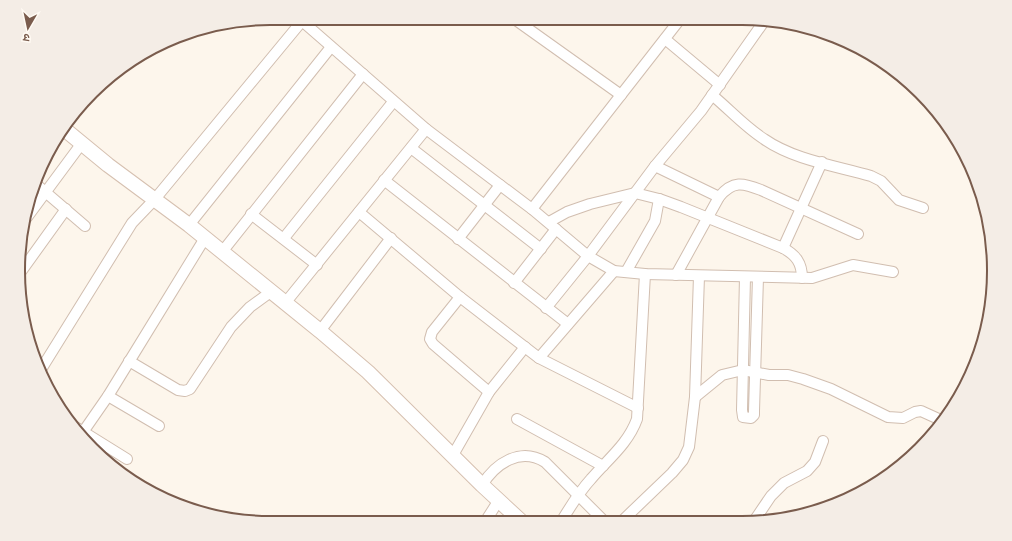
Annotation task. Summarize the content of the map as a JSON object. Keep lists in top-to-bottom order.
{
  "north": "bottom"
}
